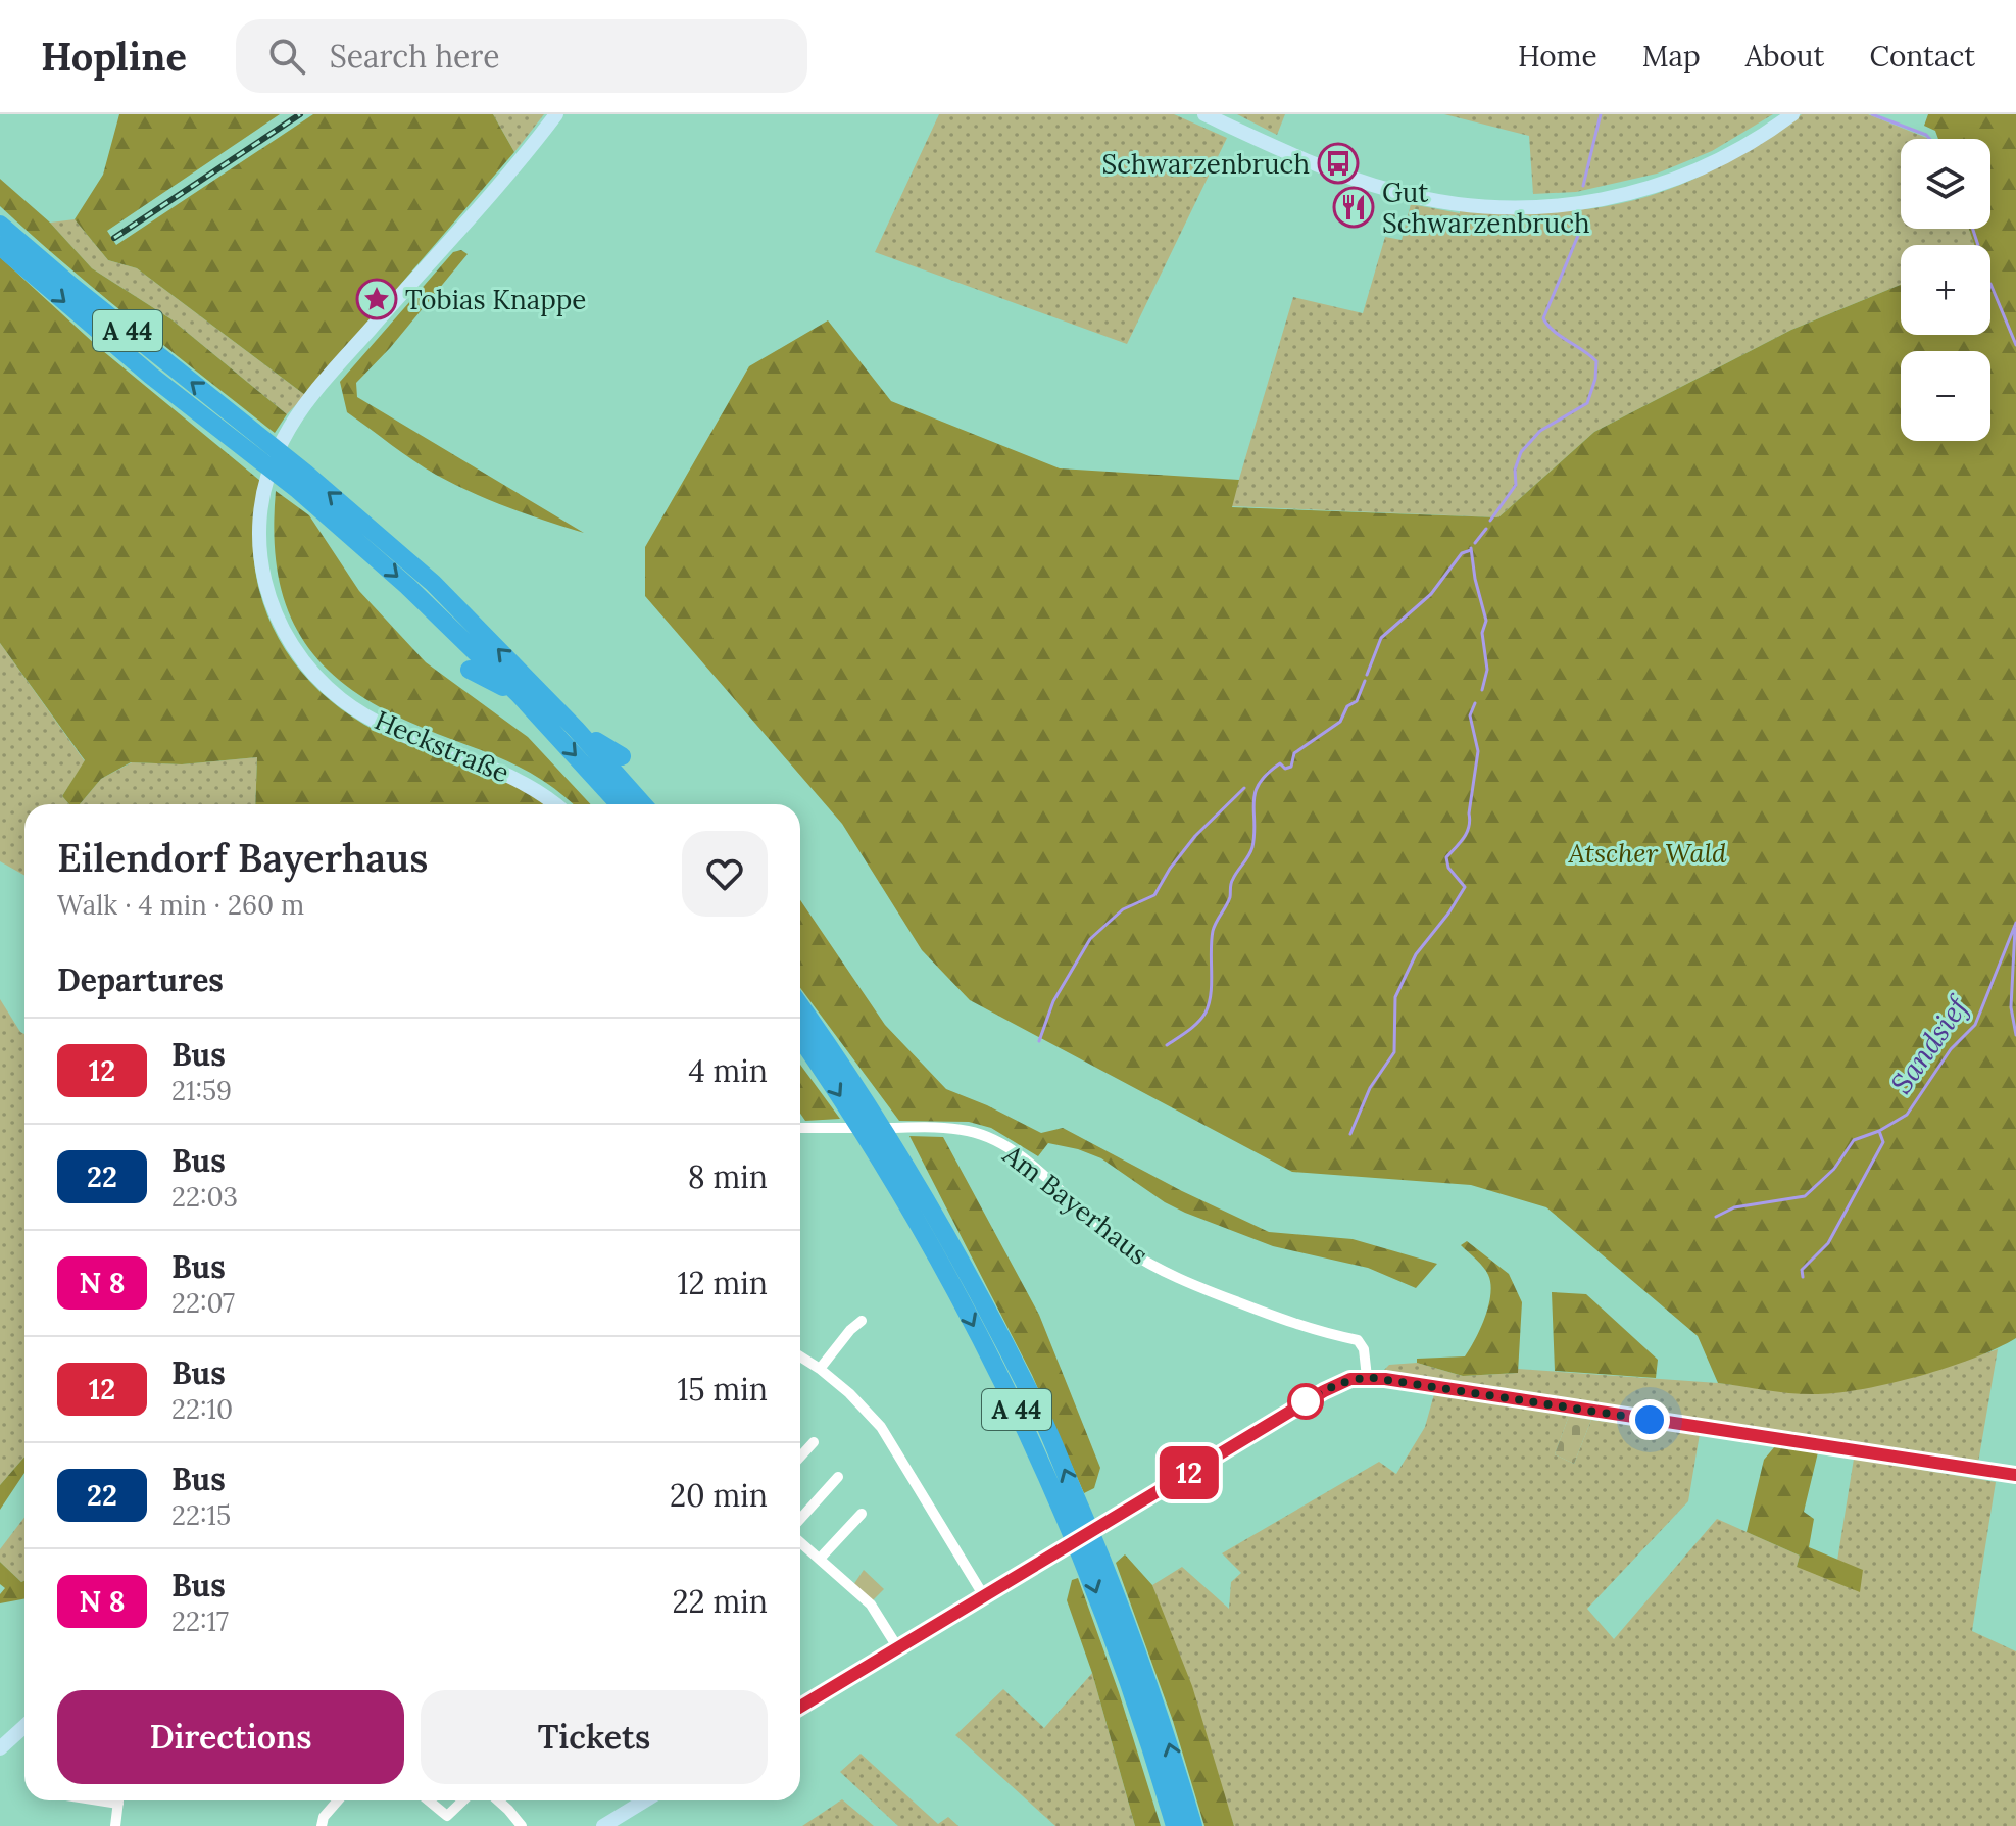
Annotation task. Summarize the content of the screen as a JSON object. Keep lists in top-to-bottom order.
{
  "streets": {
    "highway": ["A 44"],
    "main road": ["Heckstraße"],
    "street": ["Am Bayerhaus"]
  },
  "water": ["Sandsief"],
  "parks": ["Atscher Wald"],
  "places": {
    "bus stop": ["Schwarzenbruch"],
    "restaurant": ["Gut Schwarzenbruch"],
    "place": ["Tobias Knappe"]
  },
  "lines": ["bus line 12"],
  "page": {
    "header": "Hopline",
    "search": "Search here",
    "nav": [
      "Home",
      "Map",
      "About",
      "Contact"
    ],
    "on_map": "12",
    "map_buttons": ["+", "−"],
    "heading": [
      ["Eilendorf Bayerhaus", "Walk · 4 min · 260 m"],
      "Departures"
    ],
    "list": [
      {
        "mark": "12",
        "name": "Bus",
        "note": "21:59",
        "value": "4 min"
      },
      {
        "mark": "22",
        "name": "Bus",
        "note": "22:03",
        "value": "8 min"
      },
      {
        "mark": "N 8",
        "name": "Bus",
        "note": "22:07",
        "value": "12 min"
      },
      {
        "mark": "12",
        "name": "Bus",
        "note": "22:10",
        "value": "15 min"
      },
      {
        "mark": "22",
        "name": "Bus",
        "note": "22:15",
        "value": "20 min"
      },
      {
        "mark": "N 8",
        "name": "Bus",
        "note": "22:17",
        "value": "22 min"
      }
    ],
    "buttons": ["Directions", "Tickets"]
  }
}
